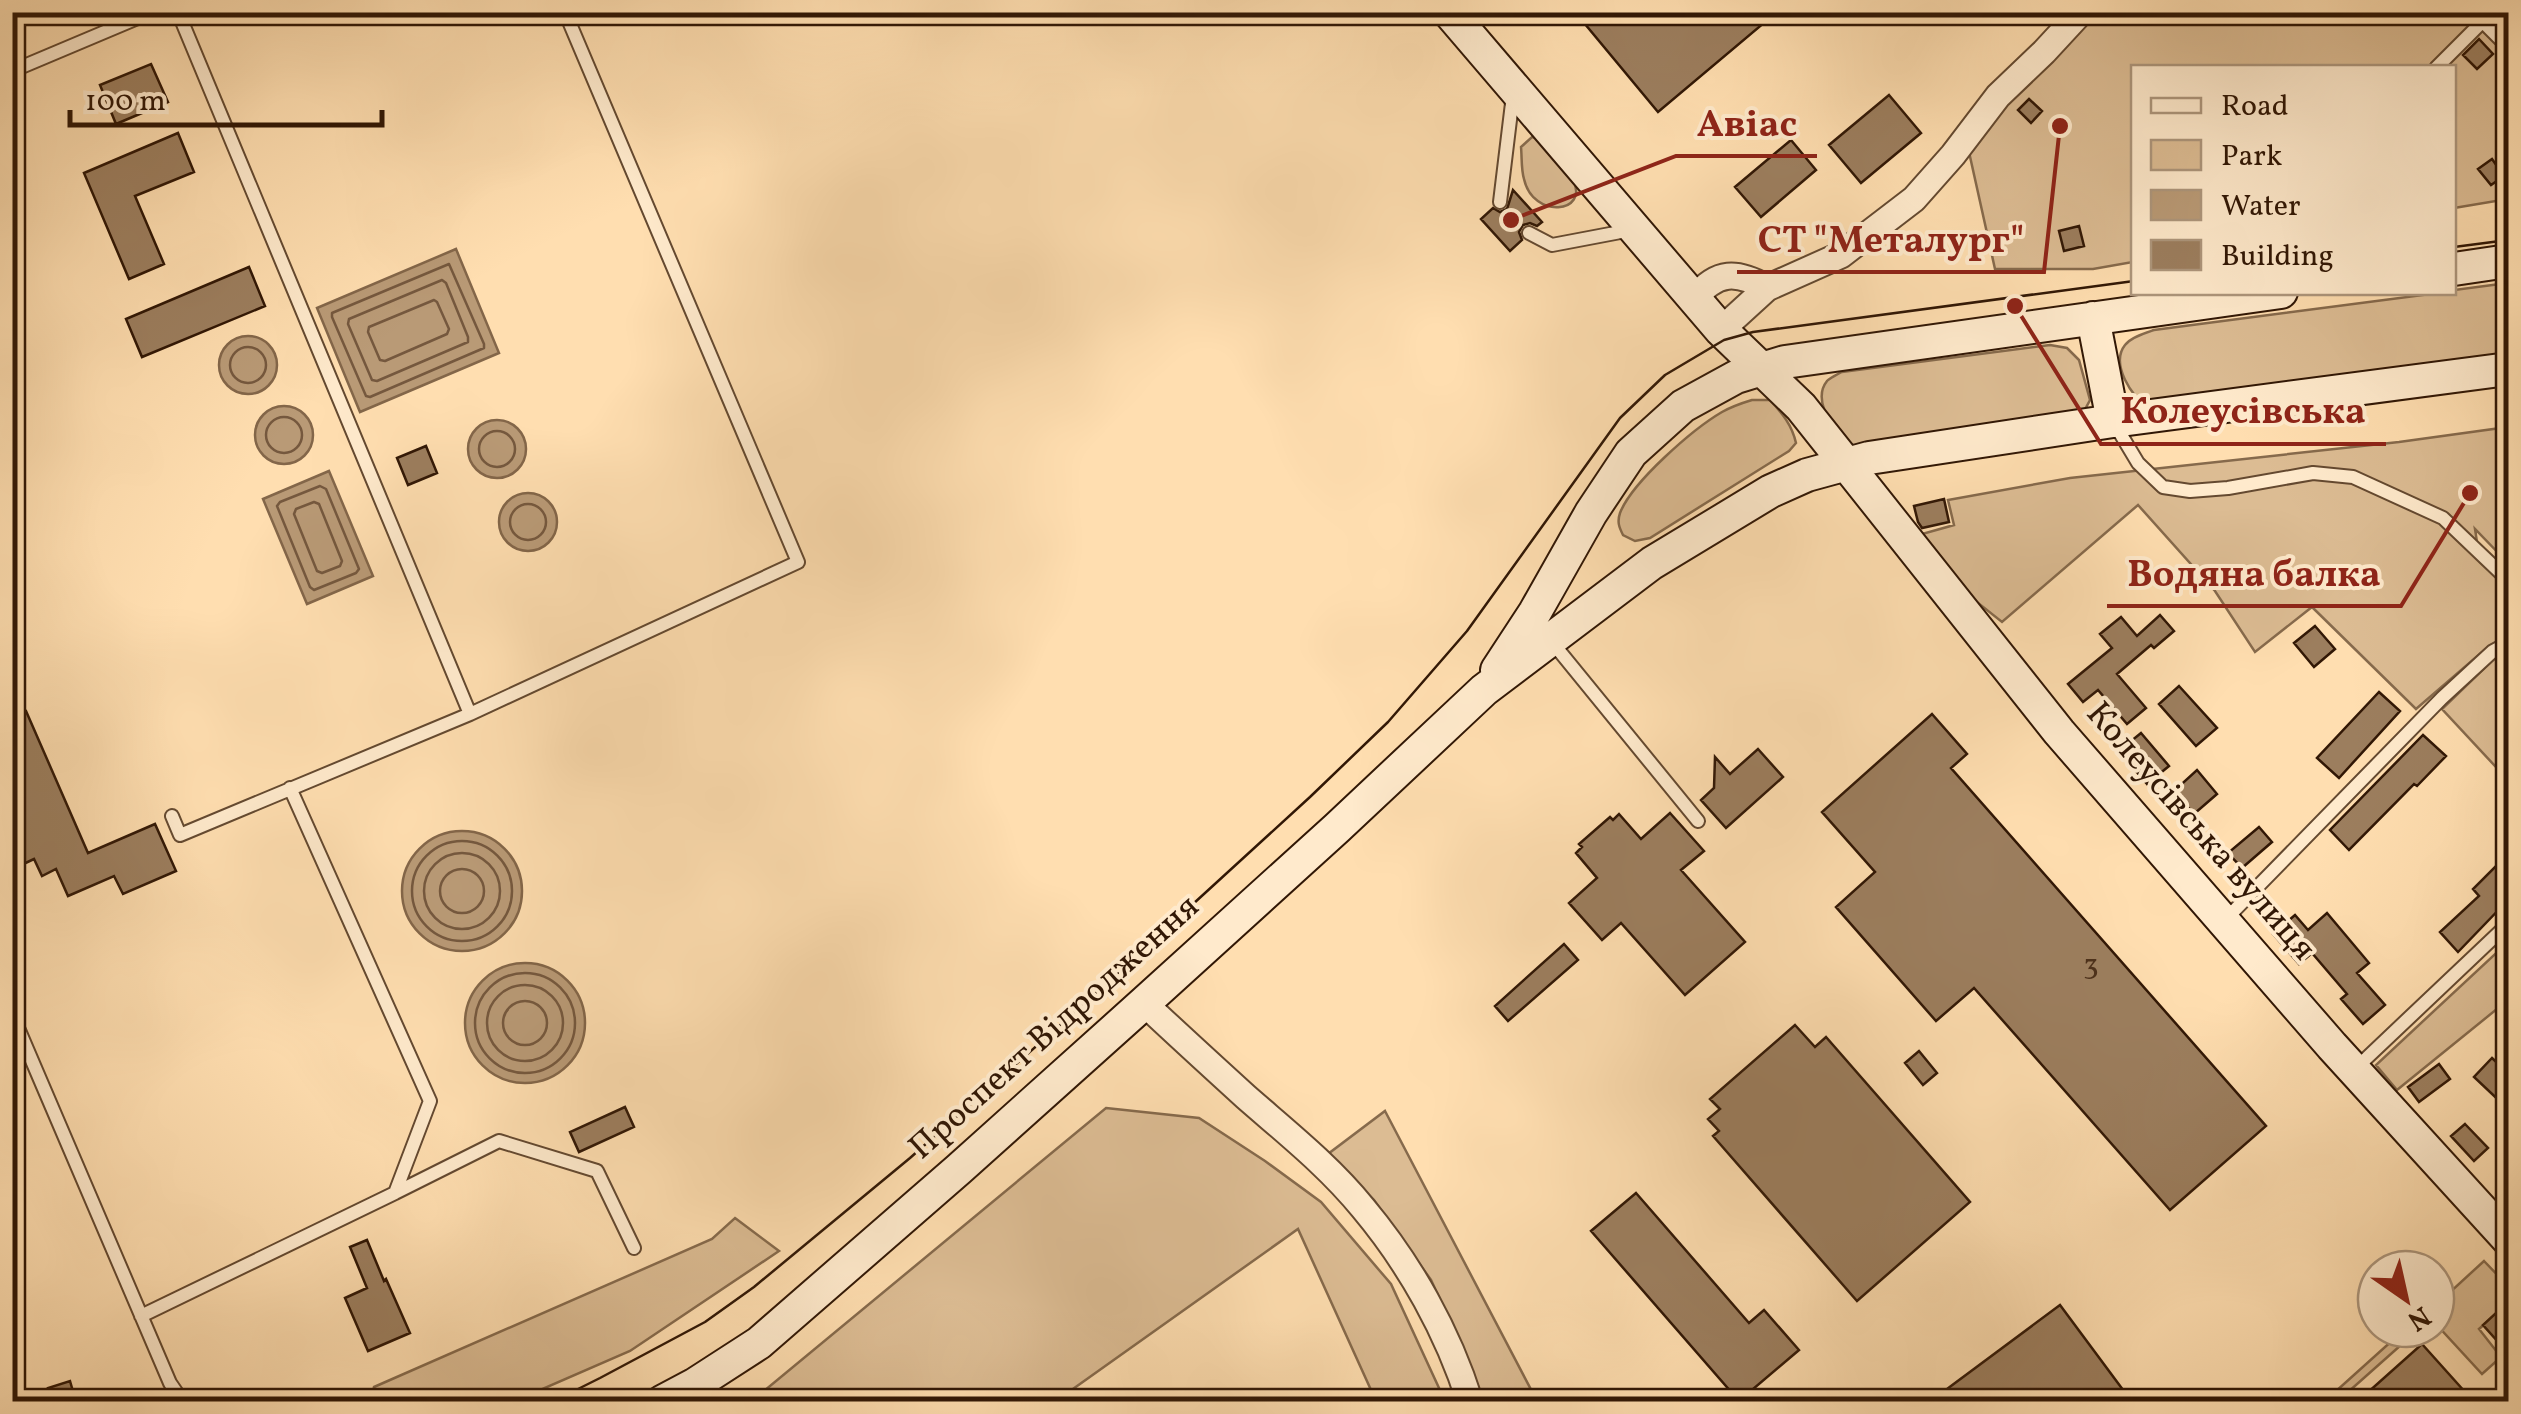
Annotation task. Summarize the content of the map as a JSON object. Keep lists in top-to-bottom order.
{
  "streets": {
    "street": ["Колеусівська вулиця", "Проспект Відродження"]
  },
  "crossings": [
    ["Колеусівська вулиця", "Проспект Відродження"]
  ],
  "places": [
    "СТ \"Металург\"",
    "Авіас",
    "Колеусівська",
    "Водяна балка"
  ],
  "house_numbers": ["3"],
  "legend": [
    "Road",
    "Park",
    "Water",
    "Building"
  ],
  "scale_bar": "100 m",
  "north": "bottom right"
}
